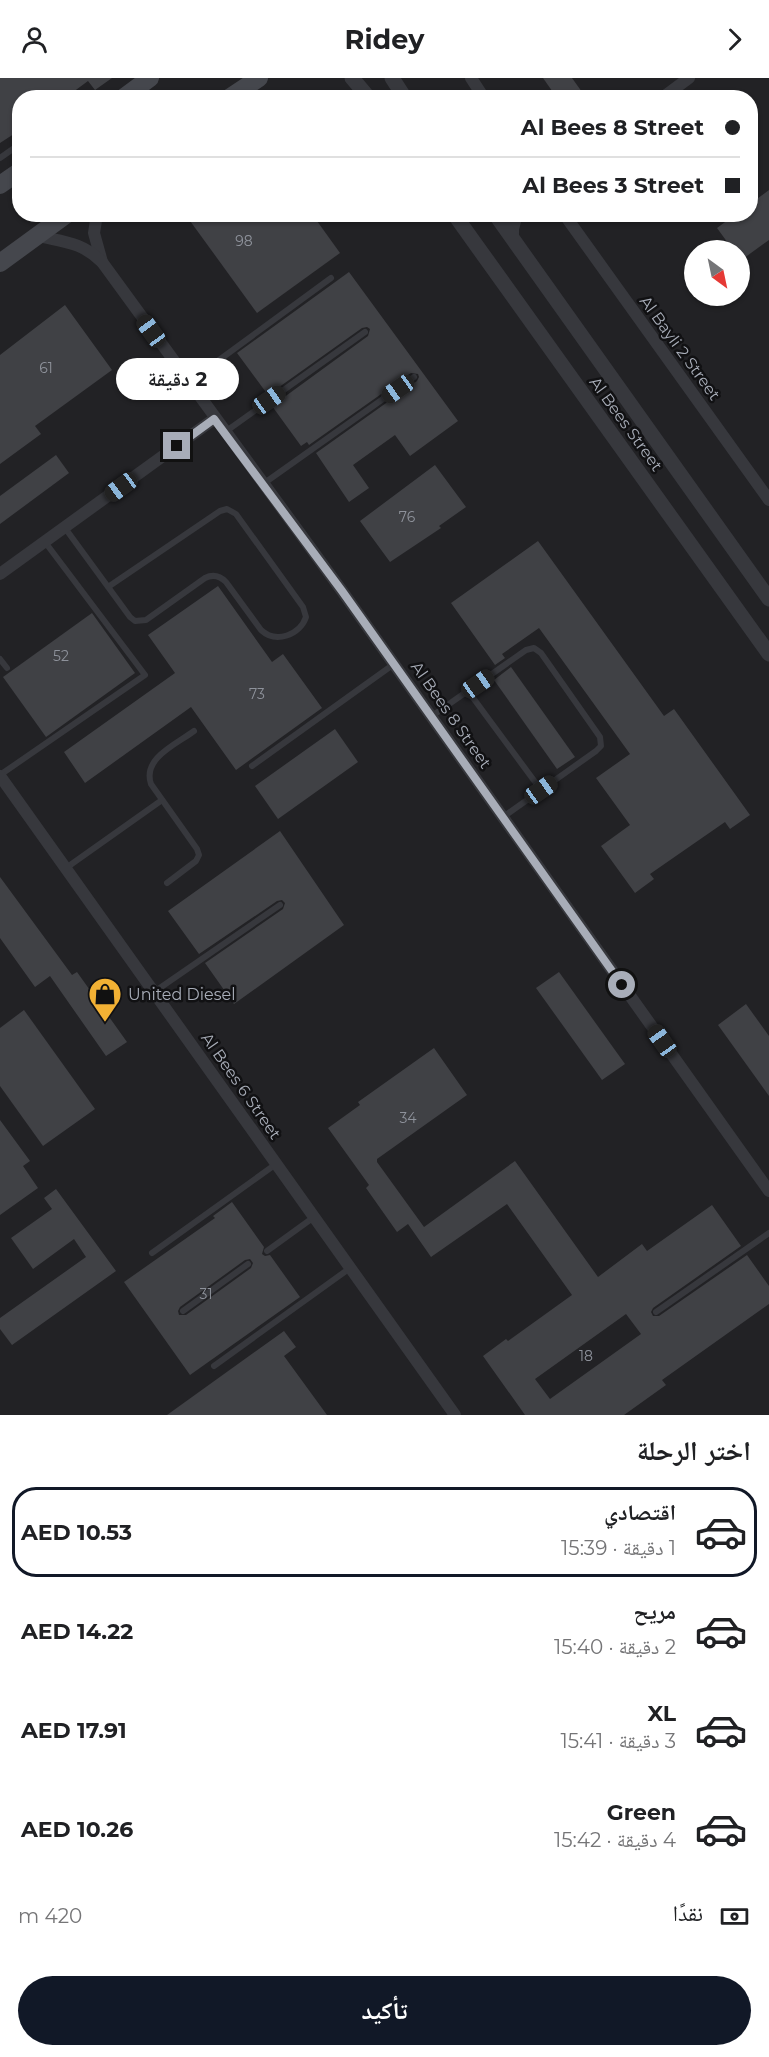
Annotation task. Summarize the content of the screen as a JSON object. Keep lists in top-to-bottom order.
{
  "streets": {
    "street": [
      "Al Bayli 2 Street",
      "Al Bees Street",
      "Al Bees 8 Street",
      "Al Bees 6 Street"
    ]
  },
  "places": {
    "shop": ["United Diesel"]
  },
  "house_numbers": [
    "98",
    "61",
    "76",
    "52",
    "73",
    "34",
    "31",
    "18"
  ],
  "north": "bottom right",
  "page": {
    "header": "Ridey",
    "banner": ["Al Bees 8 Street", "Al Bees 3 Street"],
    "bubble": "2 دقيقة",
    "heading": "اختر الرحلة",
    "list": [
      {
        "name": "اقتصادي",
        "note": "1 دقيقة · 15:39",
        "value": "AED 10.53"
      },
      {
        "name": "مريح",
        "note": "2 دقيقة · 15:40",
        "value": "AED 14.22"
      },
      {
        "name": "XL",
        "note": "3 دقيقة · 15:41",
        "value": "AED 17.91"
      },
      {
        "name": "Green",
        "note": "4 دقيقة · 15:42",
        "value": "AED 10.26"
      }
    ],
    "pay": ["نقدًا", "420 m"],
    "buttons": "تأكيد"
  }
}
